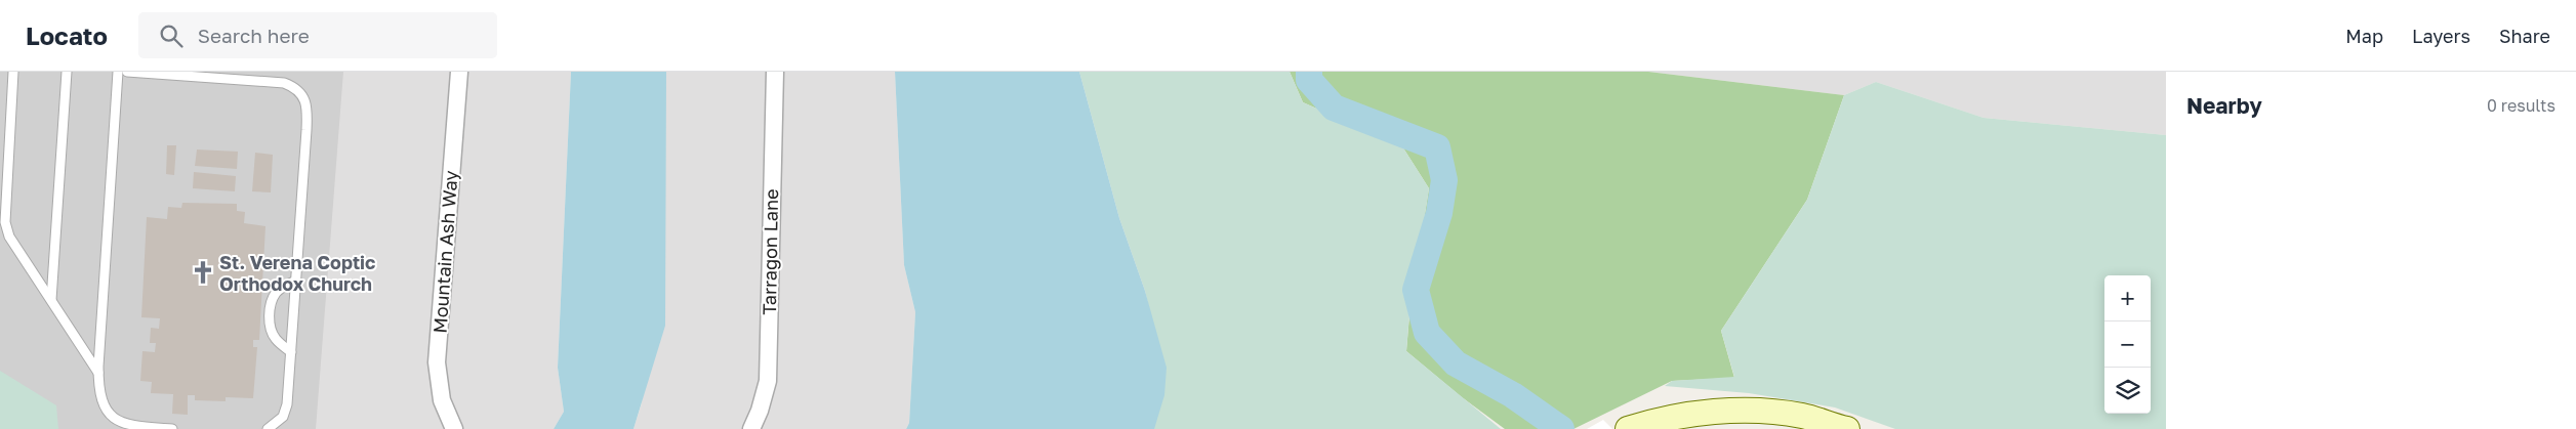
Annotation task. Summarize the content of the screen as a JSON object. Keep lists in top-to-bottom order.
{
  "streets": {
    "street": ["Mountain Ash Way", "Tarragon Lane"]
  },
  "places": {
    "church": ["St. Verena Coptic Orthodox Church"]
  },
  "page": {
    "header": "Locato",
    "search": "Search here",
    "nav": ["Map", "Layers", "Share"],
    "heading": ["Nearby", "0 results"],
    "map_buttons": ["+", "−"]
  }
}
